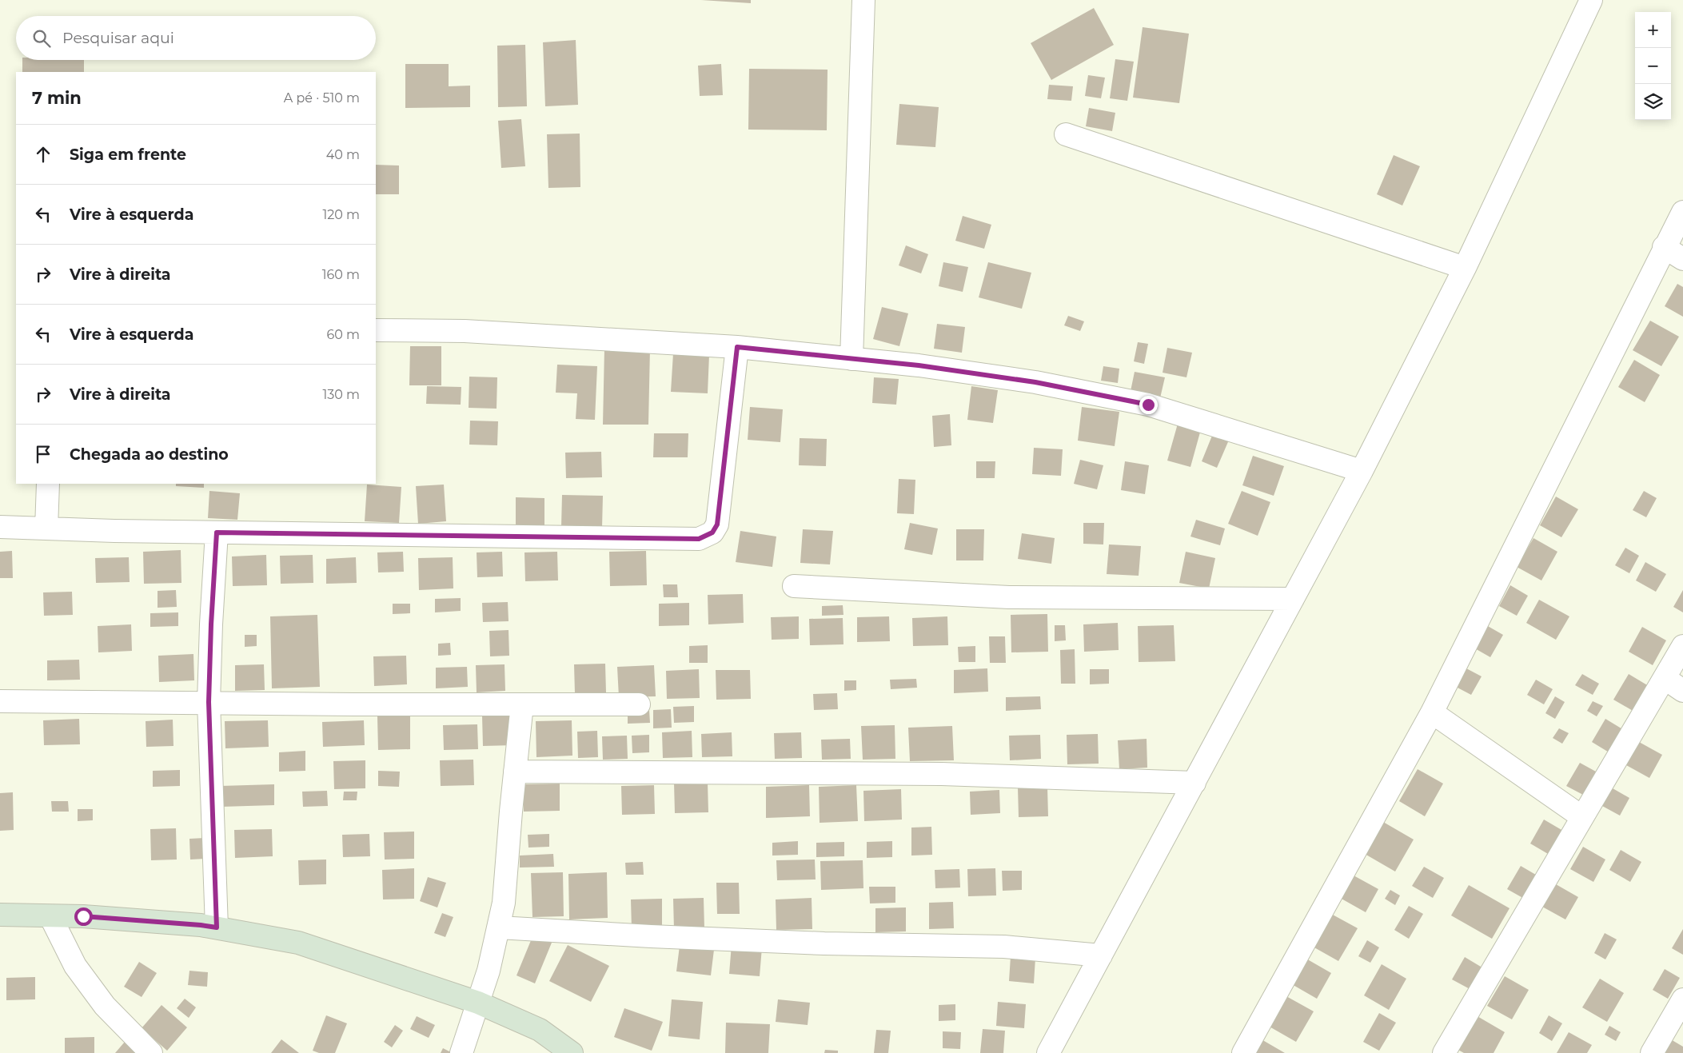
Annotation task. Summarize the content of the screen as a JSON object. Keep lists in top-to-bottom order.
{
  "page": {
    "map_buttons": ["+", "−"],
    "search": "Pesquisar aqui",
    "heading": ["7 min", "A pé · 510 m"],
    "list": [
      ["Siga em frente", "40 m"],
      ["Vire à esquerda", "120 m"],
      ["Vire à direita", "160 m"],
      ["Vire à esquerda", "60 m"],
      ["Vire à direita", "130 m"],
      "Chegada ao destino"
    ]
  }
}
